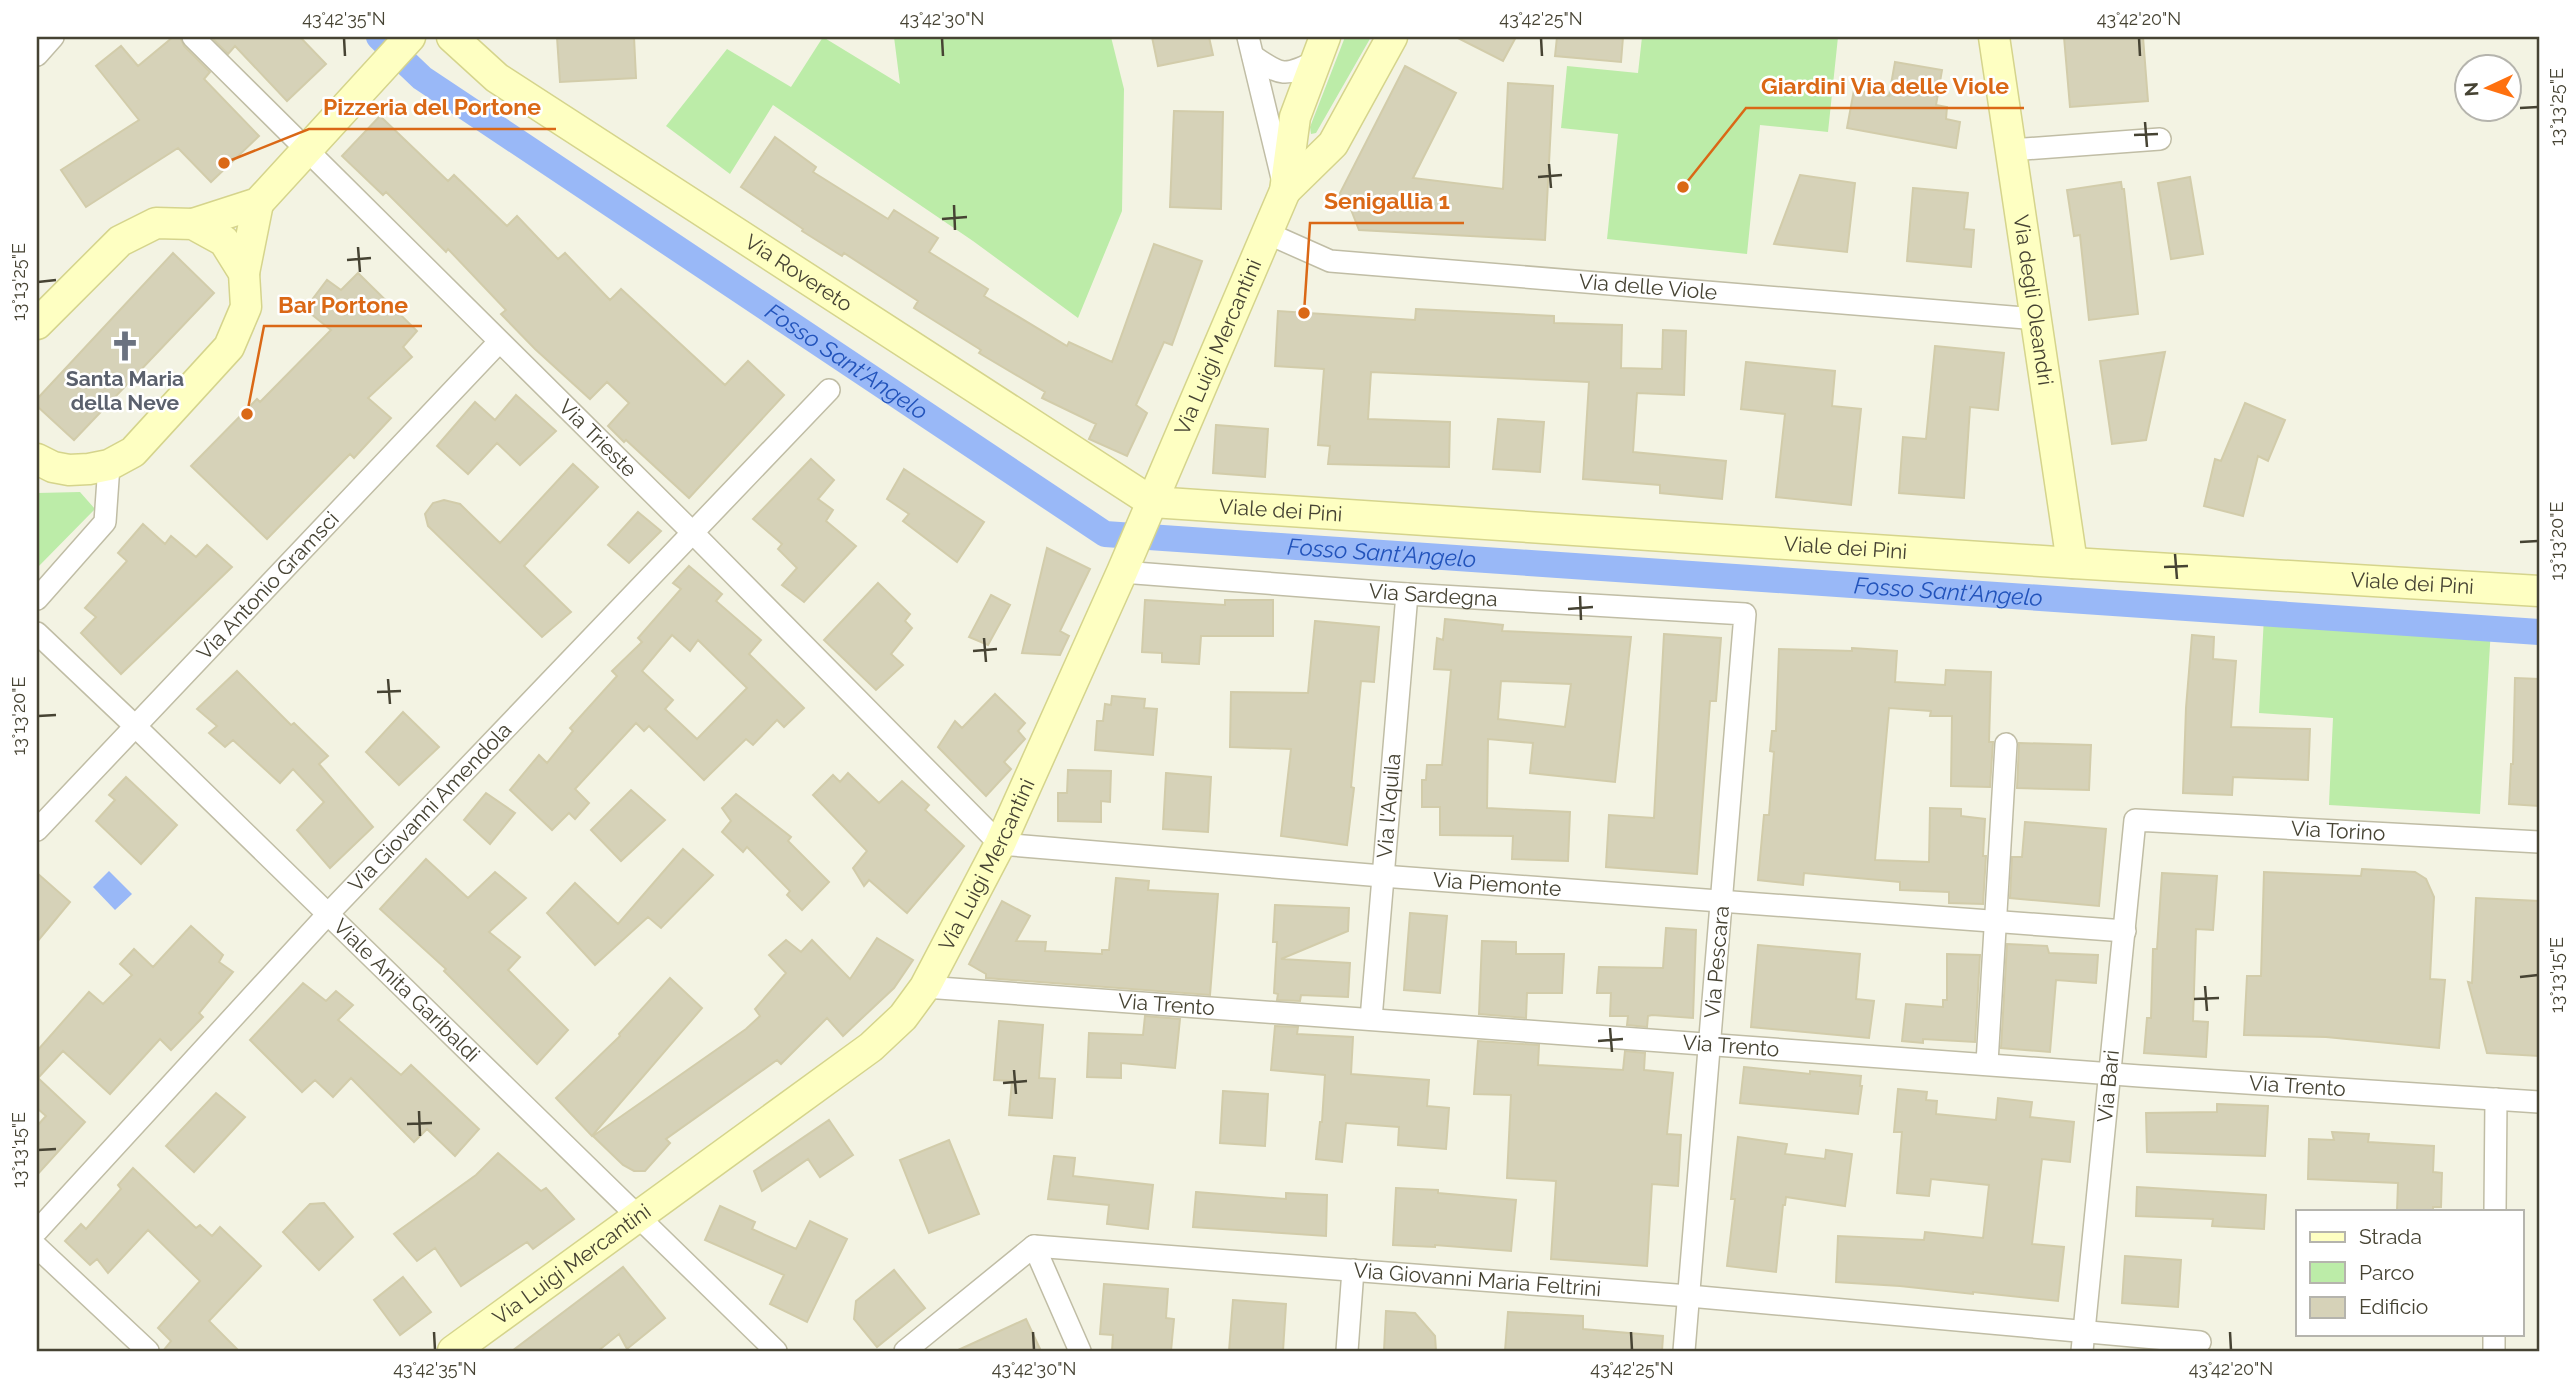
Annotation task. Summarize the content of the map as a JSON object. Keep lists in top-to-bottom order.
{
  "streets": {
    "street": [
      "Via Rovereto",
      "Via delle Viole",
      "Via degli Oleandri",
      "Via Luigi Mercantini",
      "Via Trieste",
      "Viale dei Pini",
      "Via Antonio Gramsci",
      "Via Sardegna",
      "Via l'Aquila",
      "Via Giovanni Amendola",
      "Via Torino",
      "Via Piemonte",
      "Via Pescara",
      "Viale Anita Garibaldi",
      "Via Trento",
      "Via Bari",
      "Via Giovanni Maria Feltrini"
    ]
  },
  "crossings": [
    ["Via Rovereto", "Via Luigi Mercantini"],
    ["Via Rovereto", "Viale dei Pini"],
    ["Via delle Viole", "Via degli Oleandri"],
    ["Via delle Viole", "Via Luigi Mercantini"],
    ["Via degli Oleandri", "Viale dei Pini"],
    ["Via Luigi Mercantini", "Via Trieste"],
    ["Via Luigi Mercantini", "Viale dei Pini"],
    ["Via Luigi Mercantini", "Via Sardegna"],
    ["Via Luigi Mercantini", "Via Piemonte"],
    ["Via Luigi Mercantini", "Viale Anita Garibaldi"],
    ["Via Luigi Mercantini", "Via Trento"],
    ["Via Trieste", "Via Antonio Gramsci"],
    ["Via Trieste", "Via Giovanni Amendola"],
    ["Via Trieste", "Via Piemonte"],
    ["Via Antonio Gramsci", "Viale Anita Garibaldi"],
    ["Via Sardegna", "Via l'Aquila"],
    ["Via Sardegna", "Via Pescara"],
    ["Via l'Aquila", "Via Piemonte"],
    ["Via l'Aquila", "Via Trento"],
    ["Via Giovanni Amendola", "Viale Anita Garibaldi"],
    ["Via Torino", "Via Bari"],
    ["Via Piemonte", "Via Pescara"],
    ["Via Piemonte", "Via Bari"],
    ["Via Pescara", "Via Trento"],
    ["Via Pescara", "Via Giovanni Maria Feltrini"],
    ["Via Trento", "Via Bari"],
    ["Via Bari", "Via Giovanni Maria Feltrini"]
  ],
  "water": ["Fosso Sant'Angelo"],
  "places": {
    "other": [
      "Pizzeria del Portone",
      "Giardini Via delle Viole",
      "Senigallia 1",
      "Bar Portone"
    ],
    "church": ["Santa Maria della Neve"]
  },
  "legend": ["Strada", "Parco", "Edificio"],
  "north": "left",
  "coordinates": [
    "43°42'35\"N",
    "43°42'30\"N",
    "43°42'25\"N",
    "43°42'20\"N",
    "13°13'25\"E",
    "13°13'20\"E",
    "13°13'15\"E"
  ]
}
